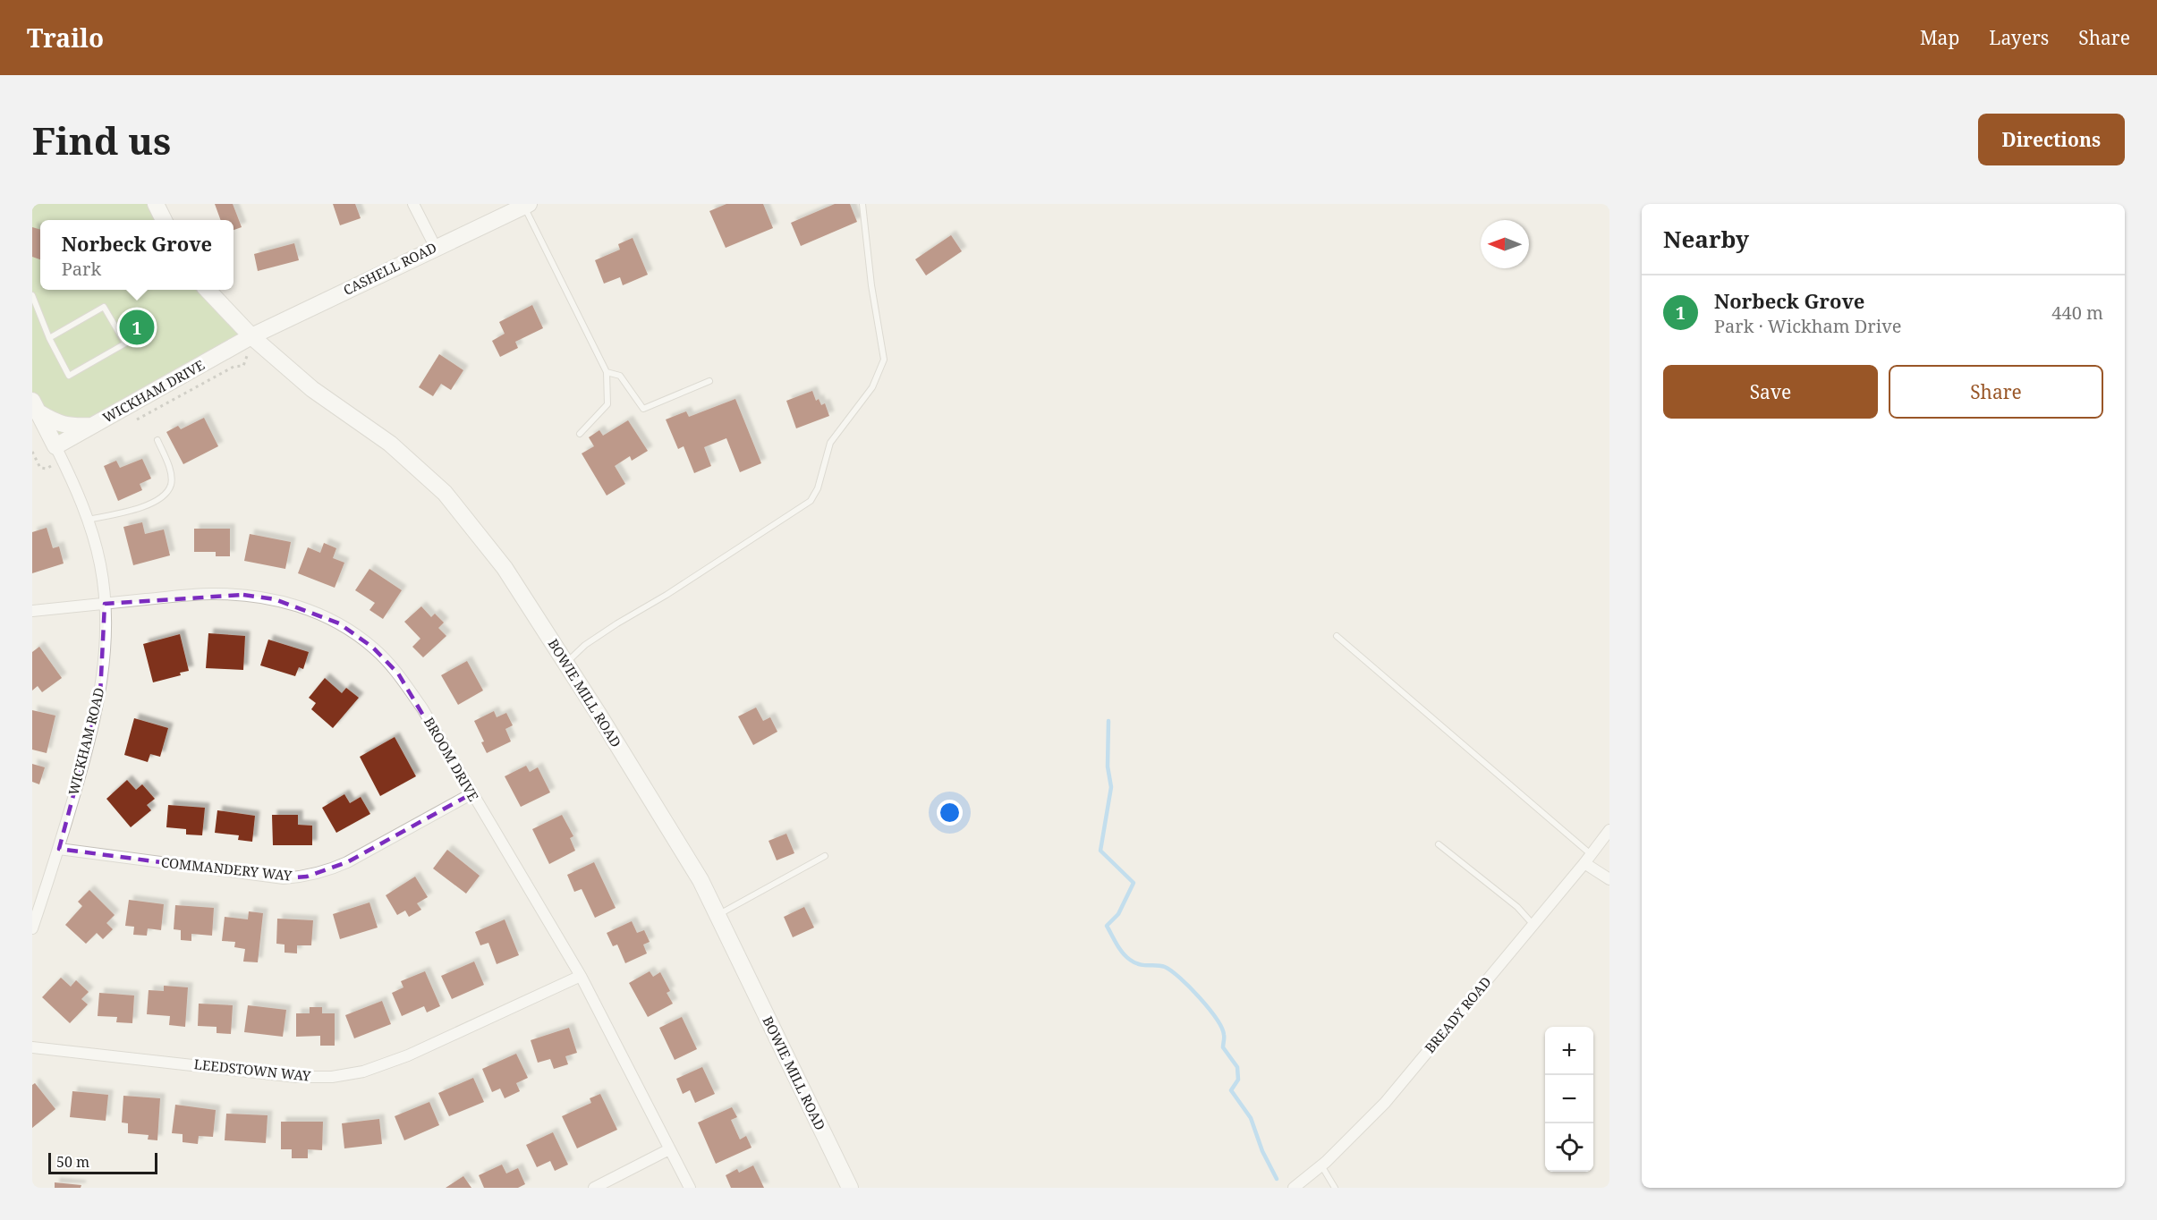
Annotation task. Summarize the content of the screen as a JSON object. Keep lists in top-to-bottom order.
{
  "streets": {
    "street": [
      "CASHELL ROAD",
      "WICKHAM DRIVE",
      "BOWIE MILL ROAD",
      "WICKHAM ROAD",
      "BROOM DRIVE",
      "COMMANDERY WAY",
      "BREADY ROAD",
      "LEEDSTOWN WAY"
    ]
  },
  "crossings": [
    ["CASHELL ROAD", "WICKHAM DRIVE"],
    ["CASHELL ROAD", "BOWIE MILL ROAD"],
    ["WICKHAM DRIVE", "BOWIE MILL ROAD"],
    ["WICKHAM DRIVE", "WICKHAM ROAD"],
    ["WICKHAM ROAD", "BROOM DRIVE"],
    ["WICKHAM ROAD", "COMMANDERY WAY"],
    ["BROOM DRIVE", "COMMANDERY WAY"],
    ["BROOM DRIVE", "LEEDSTOWN WAY"]
  ],
  "scale_bar": "50 m",
  "north": "left",
  "page": {
    "header": "Trailo",
    "nav": ["Map", "Layers", "Share"],
    "buttons": [
      "Directions",
      ["Save", "Share"]
    ],
    "title": "Find us",
    "heading": "Nearby",
    "popup": ["Norbeck Grove", "Park"],
    "list": [
      {
        "mark": "1",
        "name": "Norbeck Grove",
        "note": "Park · Wickham Drive",
        "value": "440 m"
      }
    ],
    "pins": "1",
    "map_buttons": ["+", "−"],
    "scale": "50 m"
  }
}
